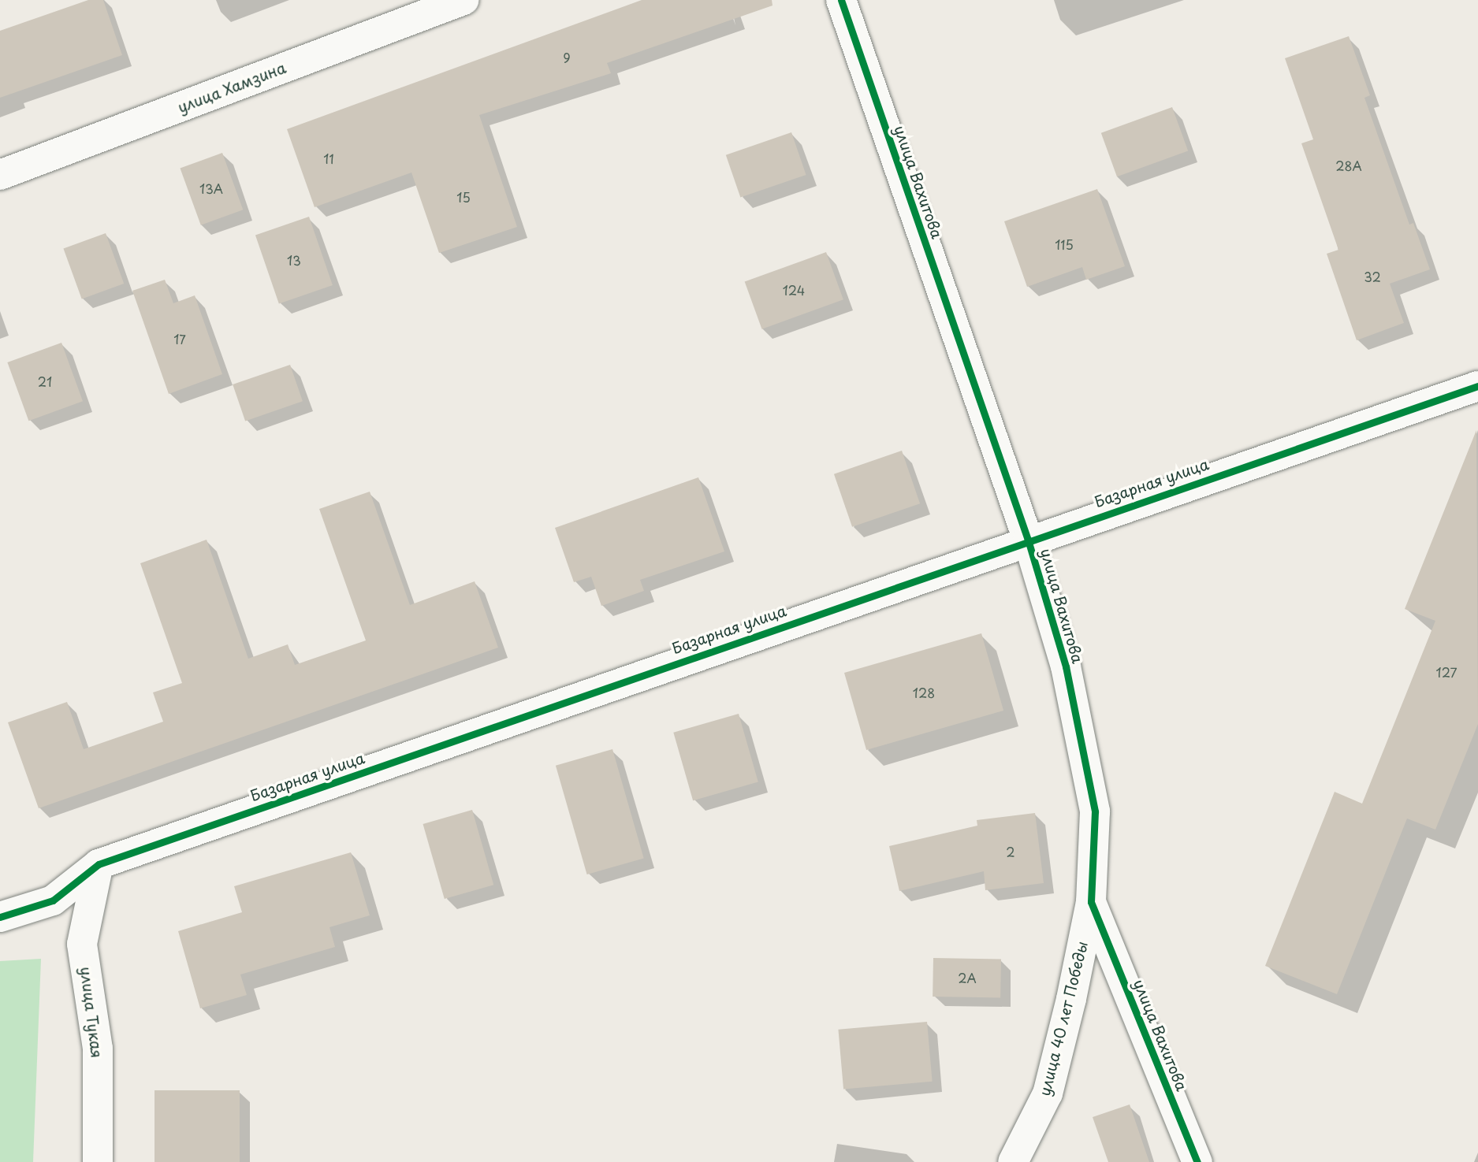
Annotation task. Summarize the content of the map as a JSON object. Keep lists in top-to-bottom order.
{
  "streets": {
    "street": [
      "улица Хамзина",
      "улица Вахитова",
      "Базарная улица",
      "улица Тукая",
      "улица 40 лет Победы"
    ]
  },
  "crossings": [
    ["улица Вахитова", "Базарная улица"],
    ["улица Вахитова", "улица 40 лет Победы"],
    ["Базарная улица", "улица Тукая"]
  ],
  "house_numbers": [
    "9",
    "11",
    "28А",
    "13А",
    "15",
    "115",
    "13",
    "32",
    "124",
    "17",
    "21",
    "127",
    "128",
    "2",
    "2А"
  ]
}
